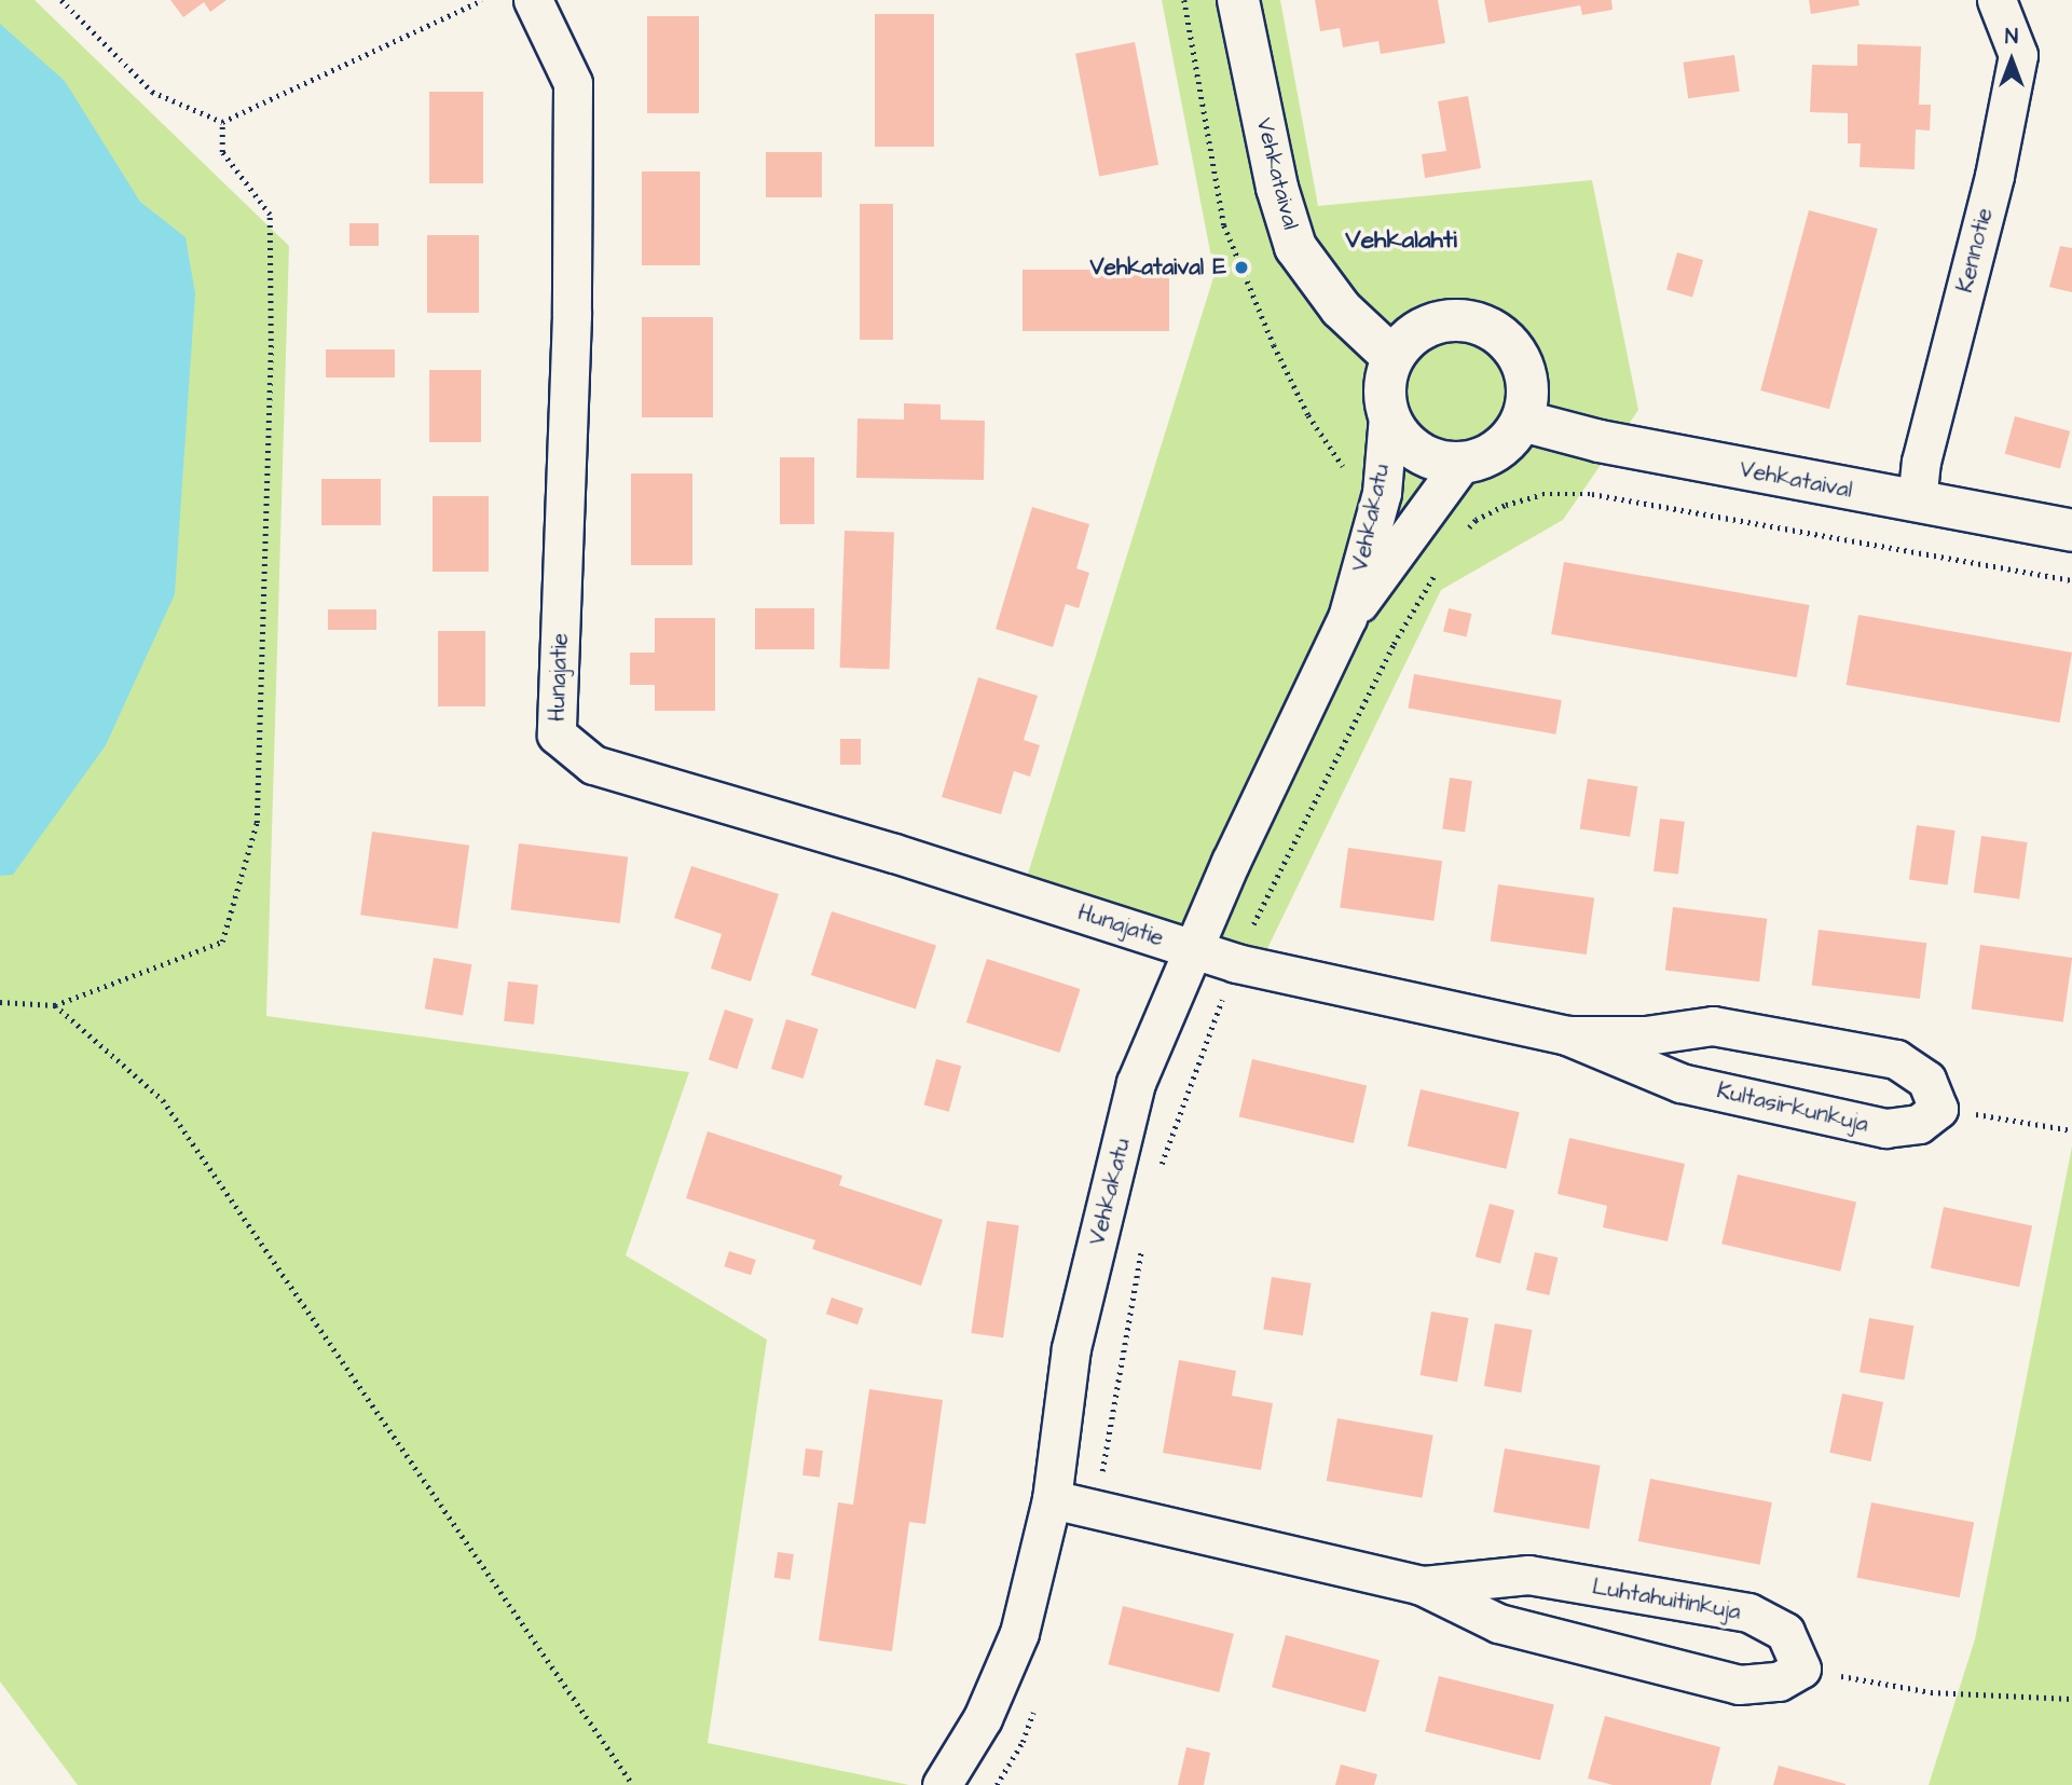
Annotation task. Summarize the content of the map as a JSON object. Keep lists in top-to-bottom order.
{
  "streets": {
    "street": [
      "Vehkataival",
      "Kennotie",
      "Vehkakatu",
      "Hunajatie",
      "Kultasirkunkuja",
      "Luhtahuitinkuja"
    ]
  },
  "crossings": [
    ["Vehkataival", "Kennotie"],
    ["Vehkataival", "Vehkakatu"],
    ["Vehkakatu", "Hunajatie"],
    ["Vehkakatu", "Kultasirkunkuja"],
    ["Vehkakatu", "Luhtahuitinkuja"],
    ["Hunajatie", "Kultasirkunkuja"]
  ],
  "districts": ["Vehkalahti"],
  "places": ["Vehkataival E"],
  "north": "top"
}
